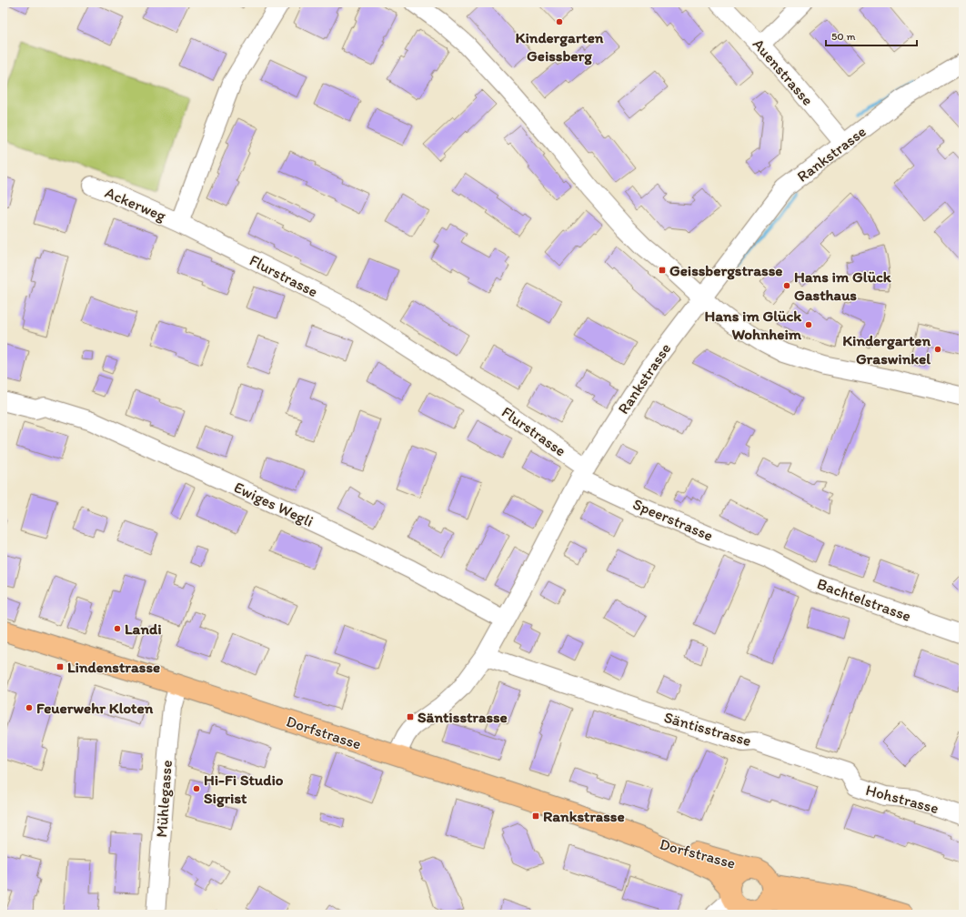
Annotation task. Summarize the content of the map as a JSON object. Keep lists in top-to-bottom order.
{
  "streets": {
    "main road": ["Dorfstrasse"],
    "street": [
      "Auenstrasse",
      "Rankstrasse",
      "Ackerweg",
      "Flurstrasse",
      "Ewiges Wegli",
      "Speerstrasse",
      "Bachtelstrasse",
      "Säntisstrasse",
      "Mühlegasse",
      "Hohstrasse"
    ]
  },
  "crossings": [
    ["Auenstrasse", "Rankstrasse"],
    ["Rankstrasse", "Flurstrasse"],
    ["Rankstrasse", "Ewiges Wegli"],
    ["Rankstrasse", "Speerstrasse"],
    ["Rankstrasse", "Säntisstrasse"],
    ["Rankstrasse", "Dorfstrasse"],
    ["Ackerweg", "Flurstrasse"],
    ["Flurstrasse", "Speerstrasse"],
    ["Speerstrasse", "Bachtelstrasse"],
    ["Säntisstrasse", "Hohstrasse"],
    ["Dorfstrasse", "Mühlegasse"]
  ],
  "places": {
    "other": [
      "Kindergarten Geissberg",
      "Hans im Glück Gasthaus",
      "Hans im Glück Wohnheim",
      "Kindergarten Graswinkel",
      "Landi",
      "Feuerwehr Kloten",
      "Hi-Fi Studio Sigrist"
    ],
    "transit": [
      "Geissbergstrasse",
      "Lindenstrasse",
      "Säntisstrasse",
      "Rankstrasse"
    ]
  },
  "scale_bar": "50 m"
}
